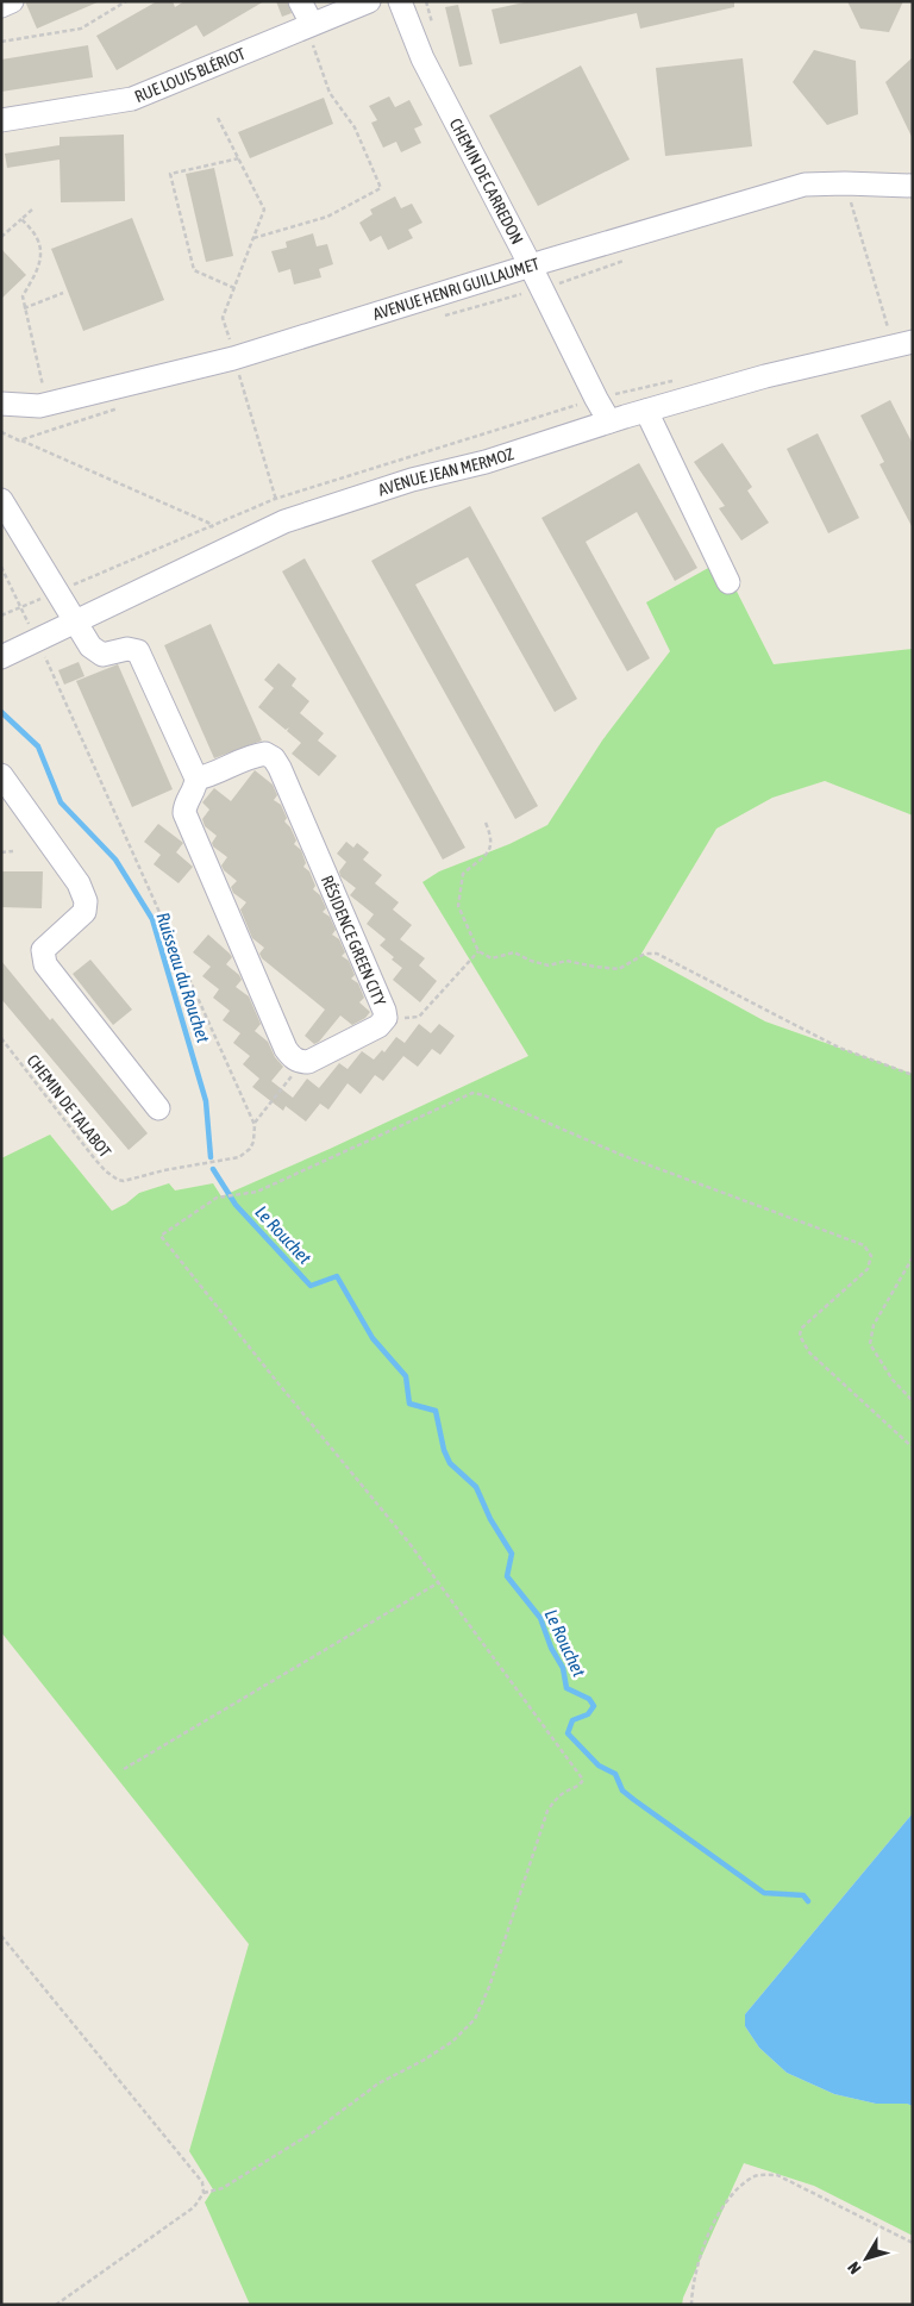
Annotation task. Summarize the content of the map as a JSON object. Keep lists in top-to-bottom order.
{
  "streets": {
    "street": [
      "RUE LOUIS BLÉRIOT",
      "CHEMIN DE CARREDON",
      "AVENUE HENRI GUILLAUMET",
      "AVENUE JEAN MERMOZ",
      "RÉSIDENCE GREEN CITY"
    ],
    "path": ["CHEMIN DE TALABOT"]
  },
  "crossings": [
    ["CHEMIN DE CARREDON", "AVENUE HENRI GUILLAUMET"],
    ["CHEMIN DE CARREDON", "AVENUE JEAN MERMOZ"]
  ],
  "water": ["Ruisseau du Rouchet", "Le Rouchet"],
  "north": "bottom left"
}
